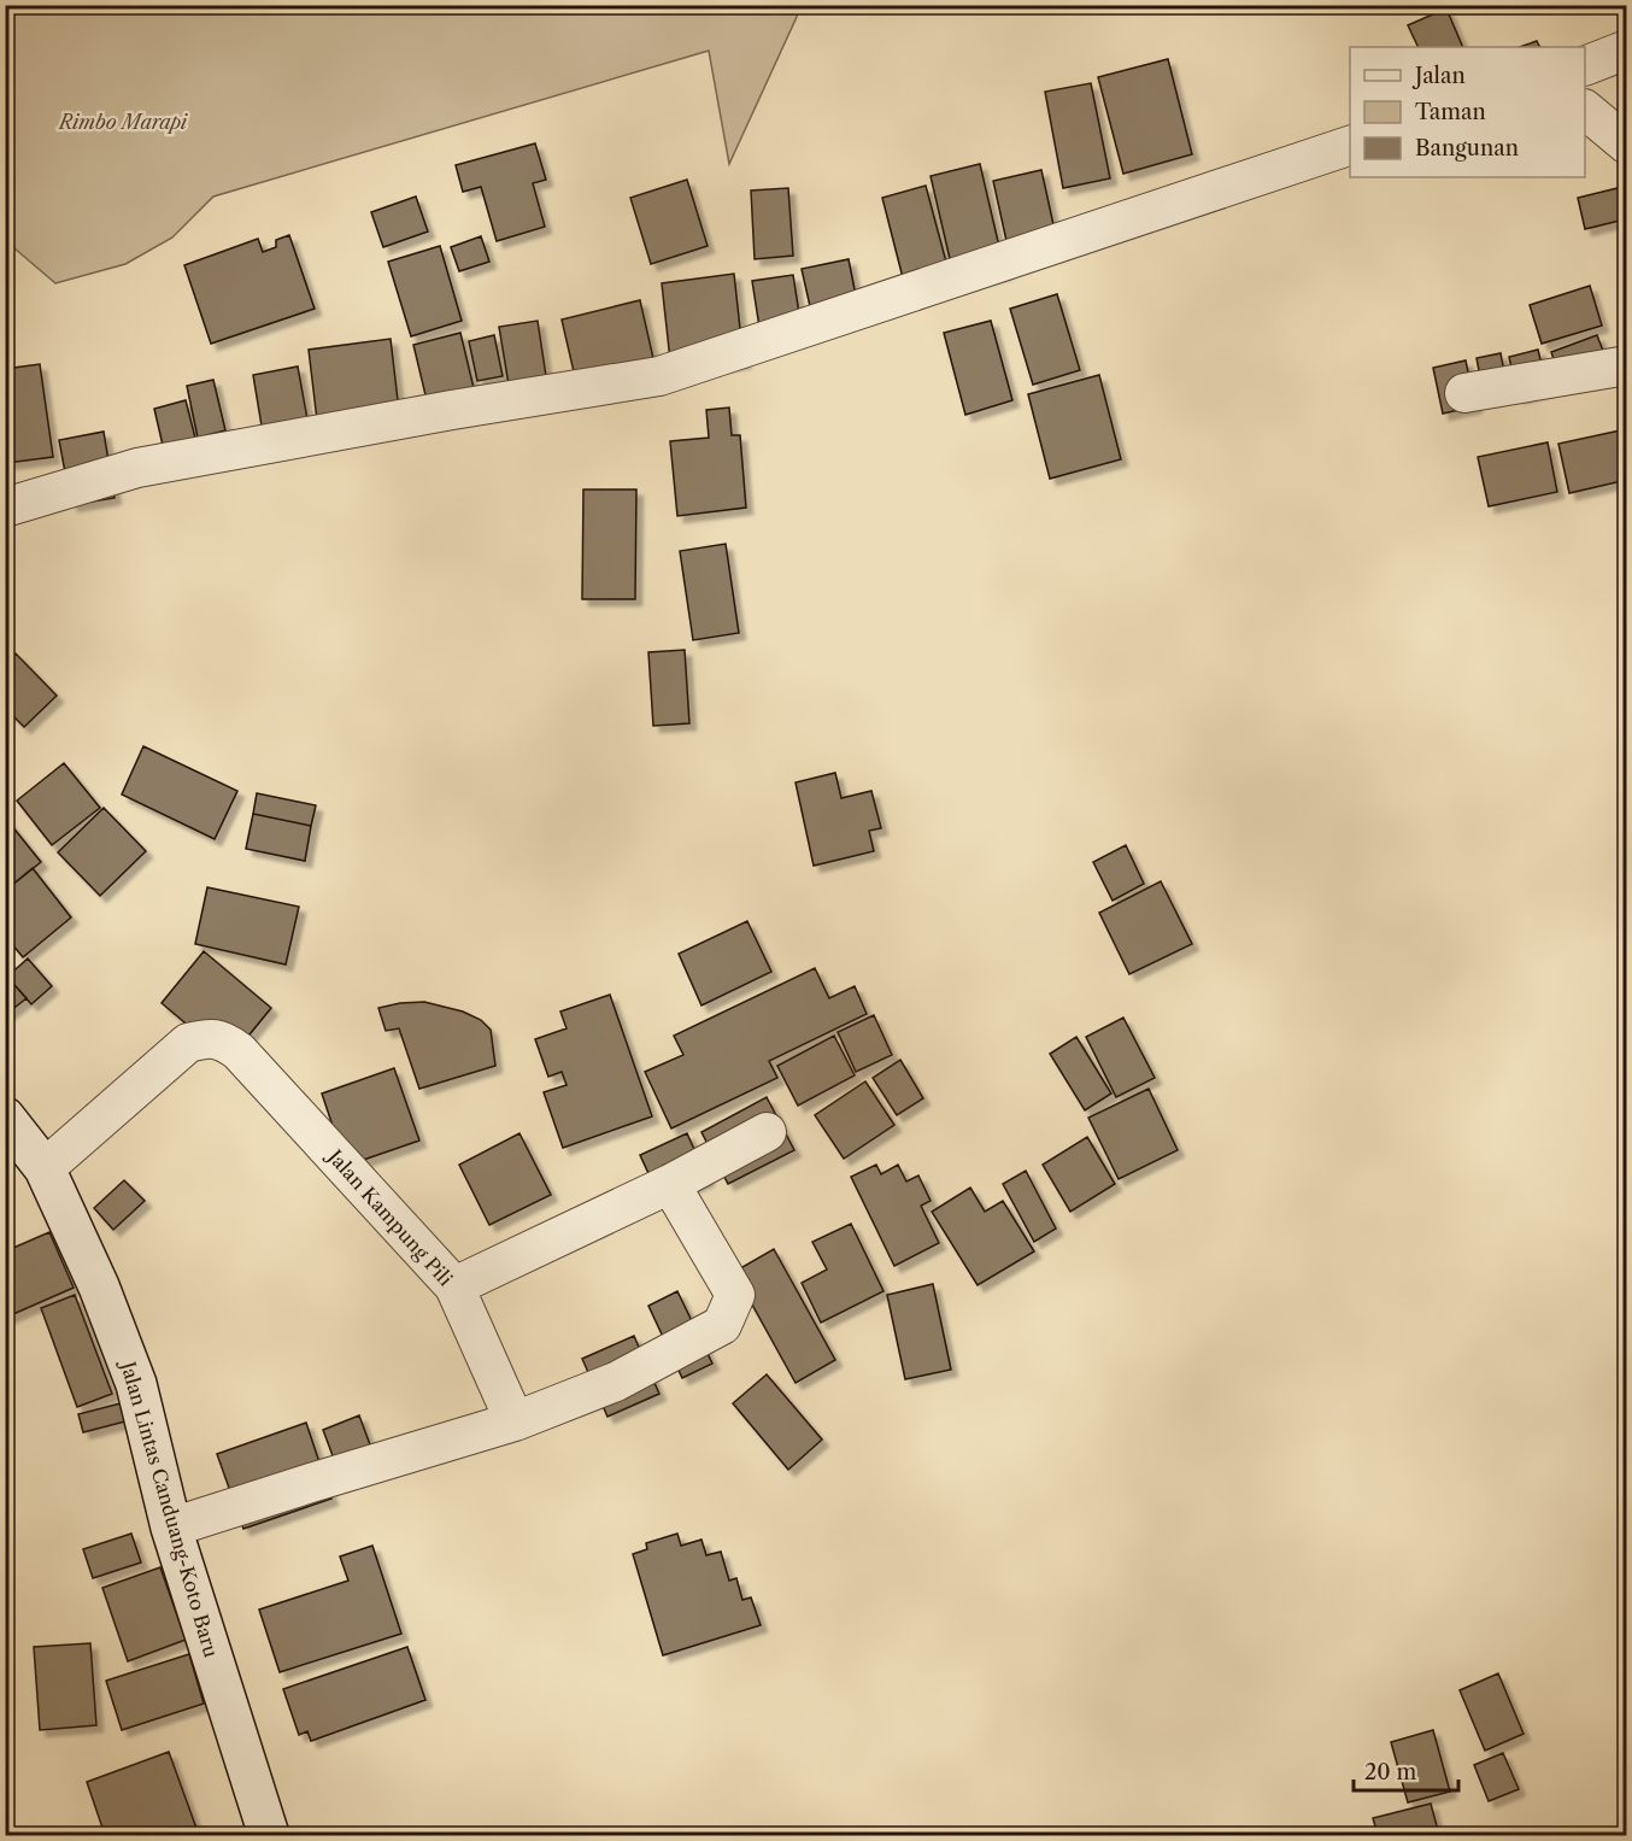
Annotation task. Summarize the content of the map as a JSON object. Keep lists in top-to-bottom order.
{
  "streets": {
    "main road": ["Jalan Lintas Canduang-Koto Baru"],
    "street": ["Jalan Kampung Pili"]
  },
  "crossings": [
    ["Jalan Kampung Pili", "Jalan Lintas Canduang-Koto Baru"]
  ],
  "parks": ["Rimbo Marapi"],
  "legend": ["Jalan", "Taman", "Bangunan"],
  "scale_bar": "20 m"
}
